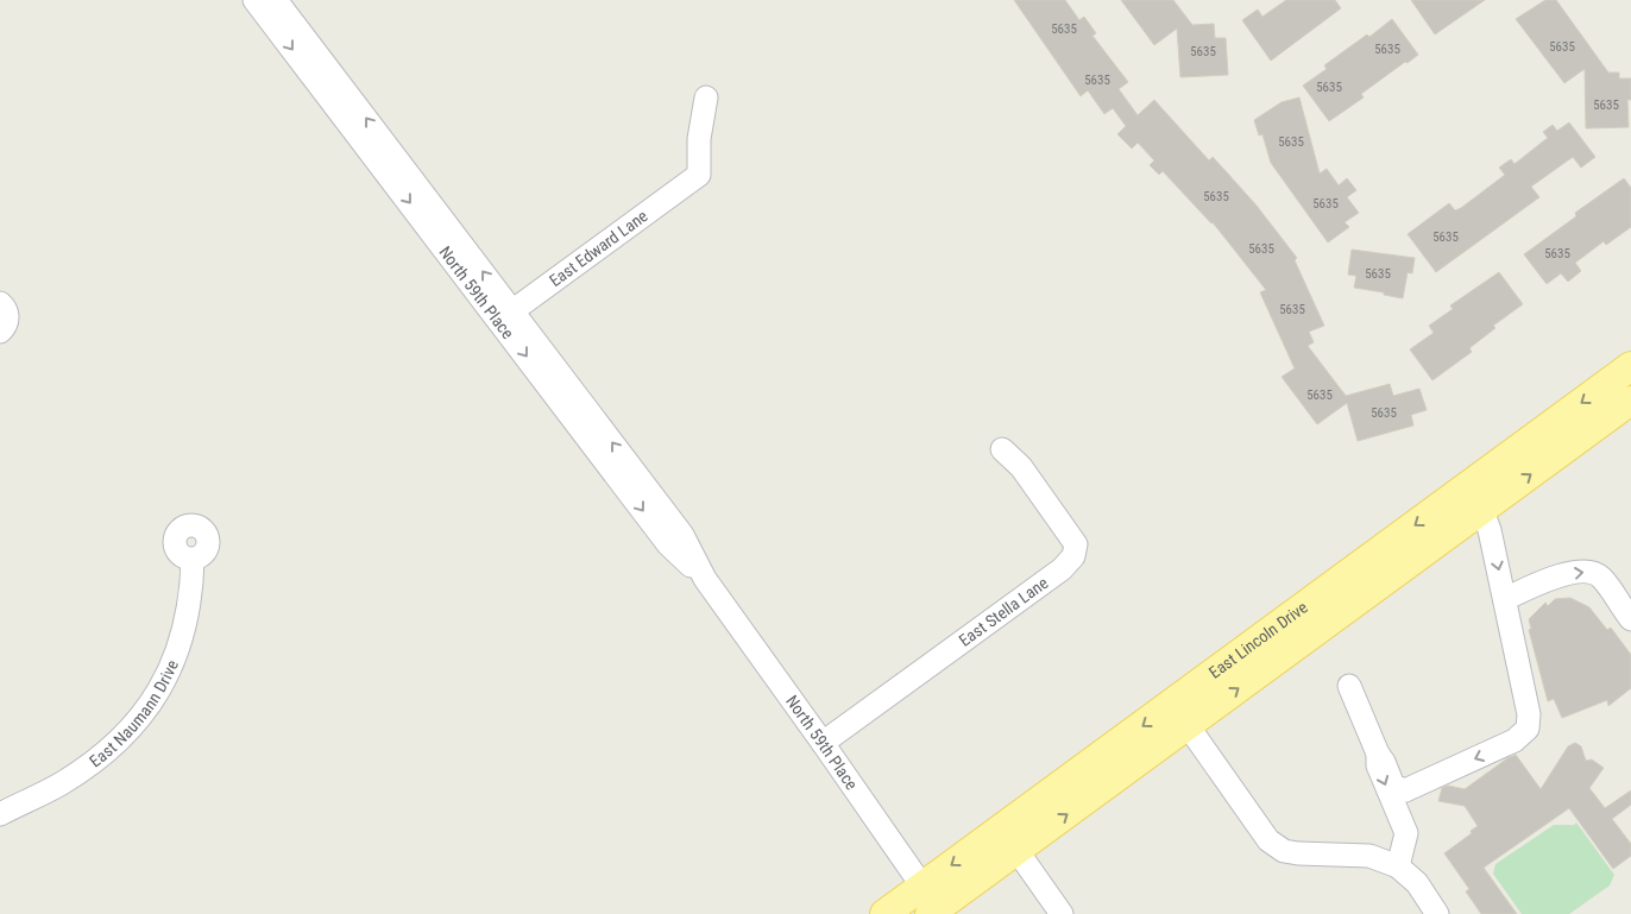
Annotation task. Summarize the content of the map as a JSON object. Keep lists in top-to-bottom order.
{
  "streets": {
    "main road": ["East Lincoln Drive"],
    "street": [
      "East Edward Lane",
      "North 59th Place",
      "East Stella Lane",
      "East Naumann Drive"
    ]
  },
  "crossings": [
    ["East Edward Lane", "North 59th Place"],
    ["North 59th Place", "East Stella Lane"],
    ["North 59th Place", "East Lincoln Drive"]
  ],
  "house_numbers": [
    "5635",
    "5635",
    "5635",
    "5635",
    "5635",
    "5635",
    "5635",
    "5635",
    "5635",
    "5635",
    "5635",
    "5635",
    "5635",
    "5635",
    "5635",
    "5635",
    "5635"
  ]
}
